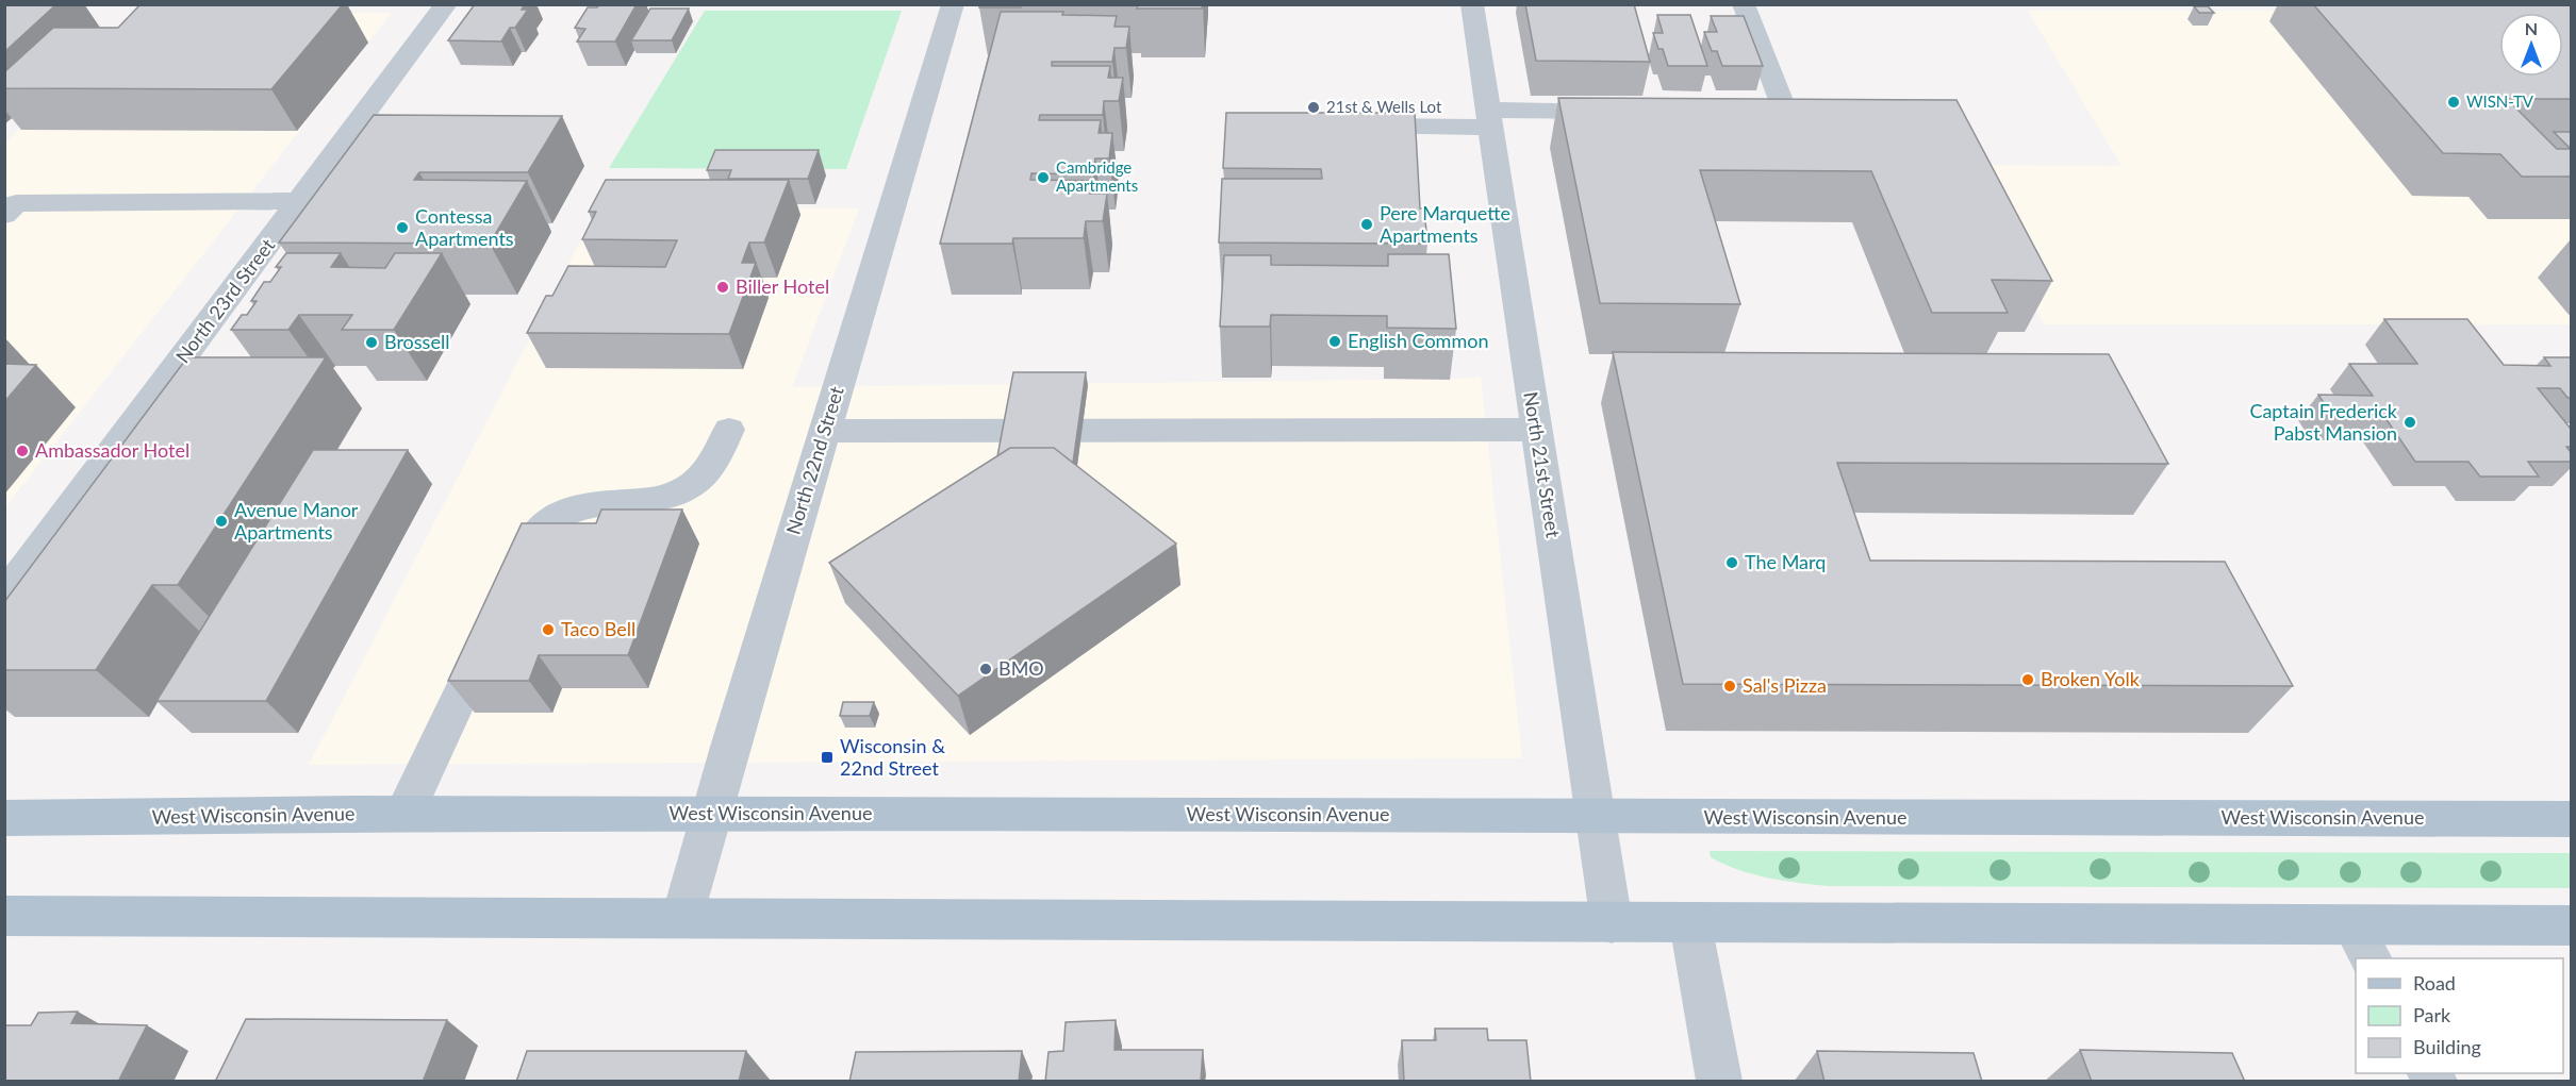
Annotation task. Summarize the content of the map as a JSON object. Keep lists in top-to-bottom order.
{
  "streets": {
    "main road": ["West Wisconsin Avenue"],
    "street": ["North 23rd Street", "North 22nd Street", "North 21st Street"]
  },
  "crossings": [
    ["North 22nd Street", "West Wisconsin Avenue"],
    ["North 21st Street", "West Wisconsin Avenue"]
  ],
  "places": {
    "other": [
      "WISN-TV",
      "21st & Wells Lot",
      "Cambridge Apartments",
      "Pere Marquette Apartments",
      "Contessa Apartments",
      "Biller Hotel",
      "English Common",
      "Brossell",
      "Captain Frederick Pabst Mansion",
      "Ambassador Hotel",
      "Avenue Manor Apartments",
      "The Marq",
      "Taco Bell",
      "BMO",
      "Broken Yolk",
      "Sal's Pizza"
    ],
    "transit": ["Wisconsin & 22nd Street"]
  },
  "legend": ["Road", "Park", "Building"],
  "north": "top"
}
